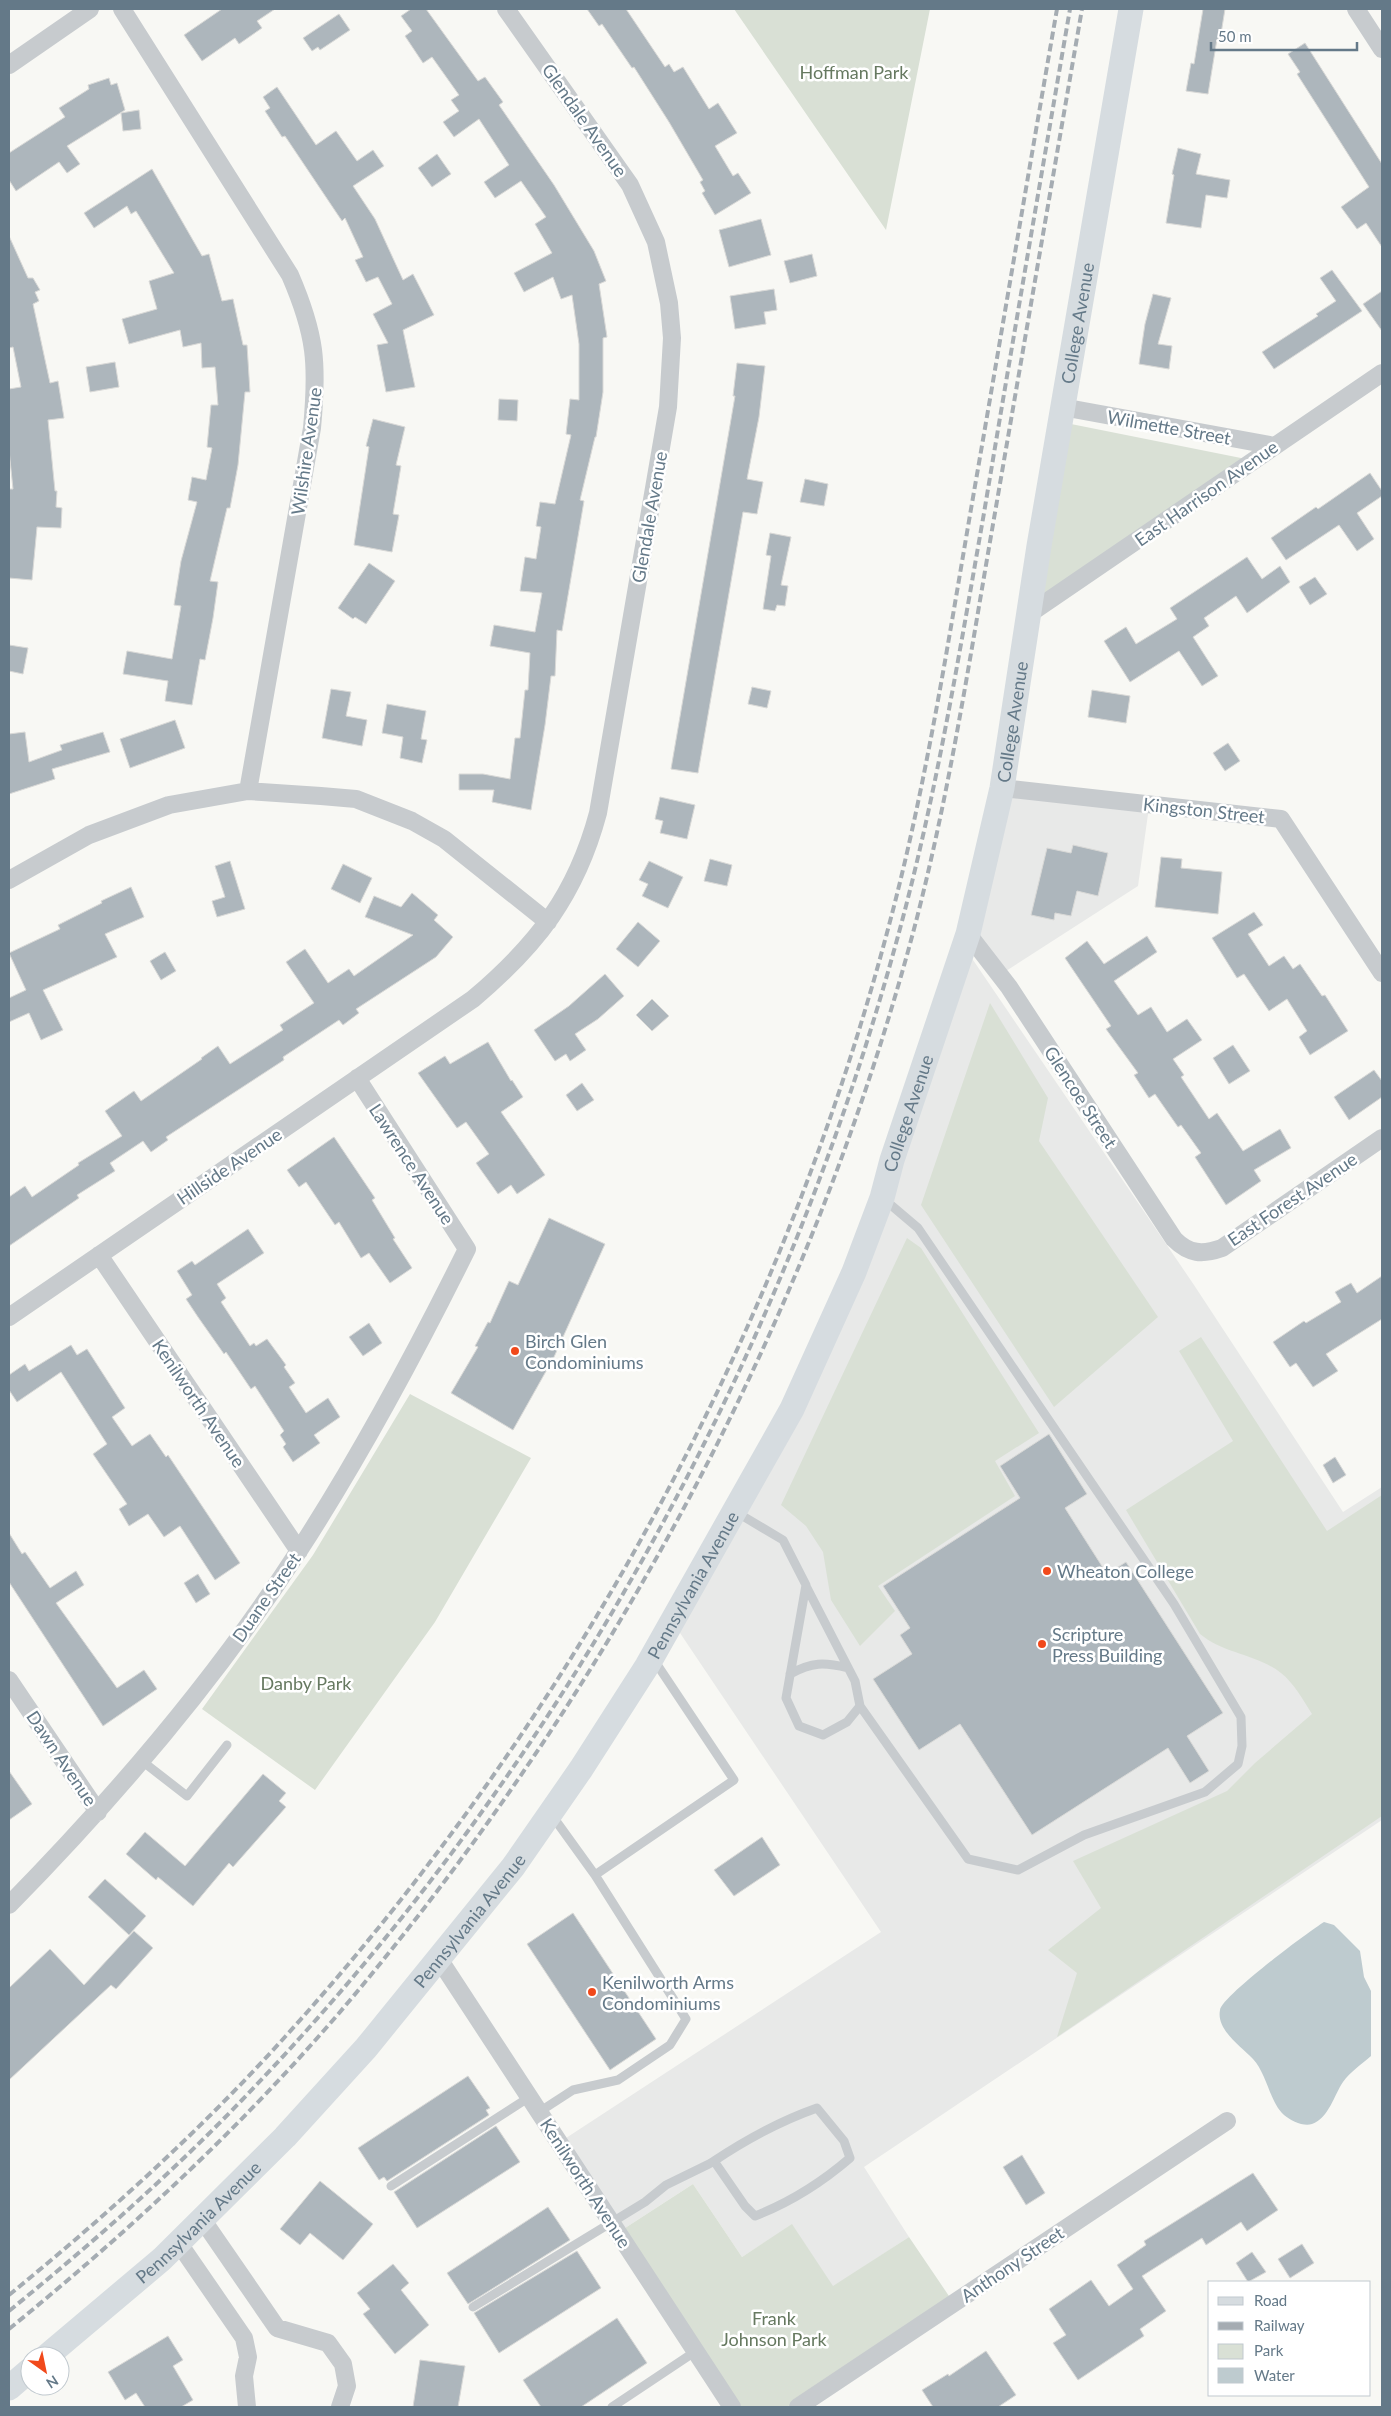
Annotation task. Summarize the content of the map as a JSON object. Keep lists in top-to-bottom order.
{
  "streets": {
    "street": [
      "Glendale Avenue",
      "College Avenue",
      "Wilmette Street",
      "Wilshire Avenue",
      "East Harrison Avenue",
      "Kingston Street",
      "Glencoe Street",
      "Lawrence Avenue",
      "Hillside Avenue",
      "East Forest Avenue",
      "Kenilworth Avenue",
      "Pennsylvania Avenue",
      "Duane Street",
      "Dawn Avenue",
      "Anthony Street"
    ]
  },
  "crossings": [
    ["Glendale Avenue", "Hillside Avenue"],
    ["College Avenue", "Wilmette Street"],
    ["College Avenue", "East Harrison Avenue"],
    ["College Avenue", "Kingston Street"],
    ["College Avenue", "Glencoe Street"],
    ["College Avenue", "Pennsylvania Avenue"],
    ["Wilmette Street", "East Harrison Avenue"],
    ["Glencoe Street", "East Forest Avenue"],
    ["Lawrence Avenue", "Hillside Avenue"],
    ["Lawrence Avenue", "Duane Street"],
    ["Hillside Avenue", "Kenilworth Avenue"],
    ["Kenilworth Avenue", "Pennsylvania Avenue"],
    ["Kenilworth Avenue", "Duane Street"],
    ["Duane Street", "Dawn Avenue"]
  ],
  "parks": ["Hoffman Park", "Danby Park", "Frank Johnson Park"],
  "places": [
    "Birch Glen Condominiums",
    "Wheaton College",
    "Scripture Press Building",
    "Kenilworth Arms Condominiums"
  ],
  "legend": [
    "Road",
    "Railway",
    "Park",
    "Water"
  ],
  "scale_bar": "50 m",
  "north": "bottom right"
}
